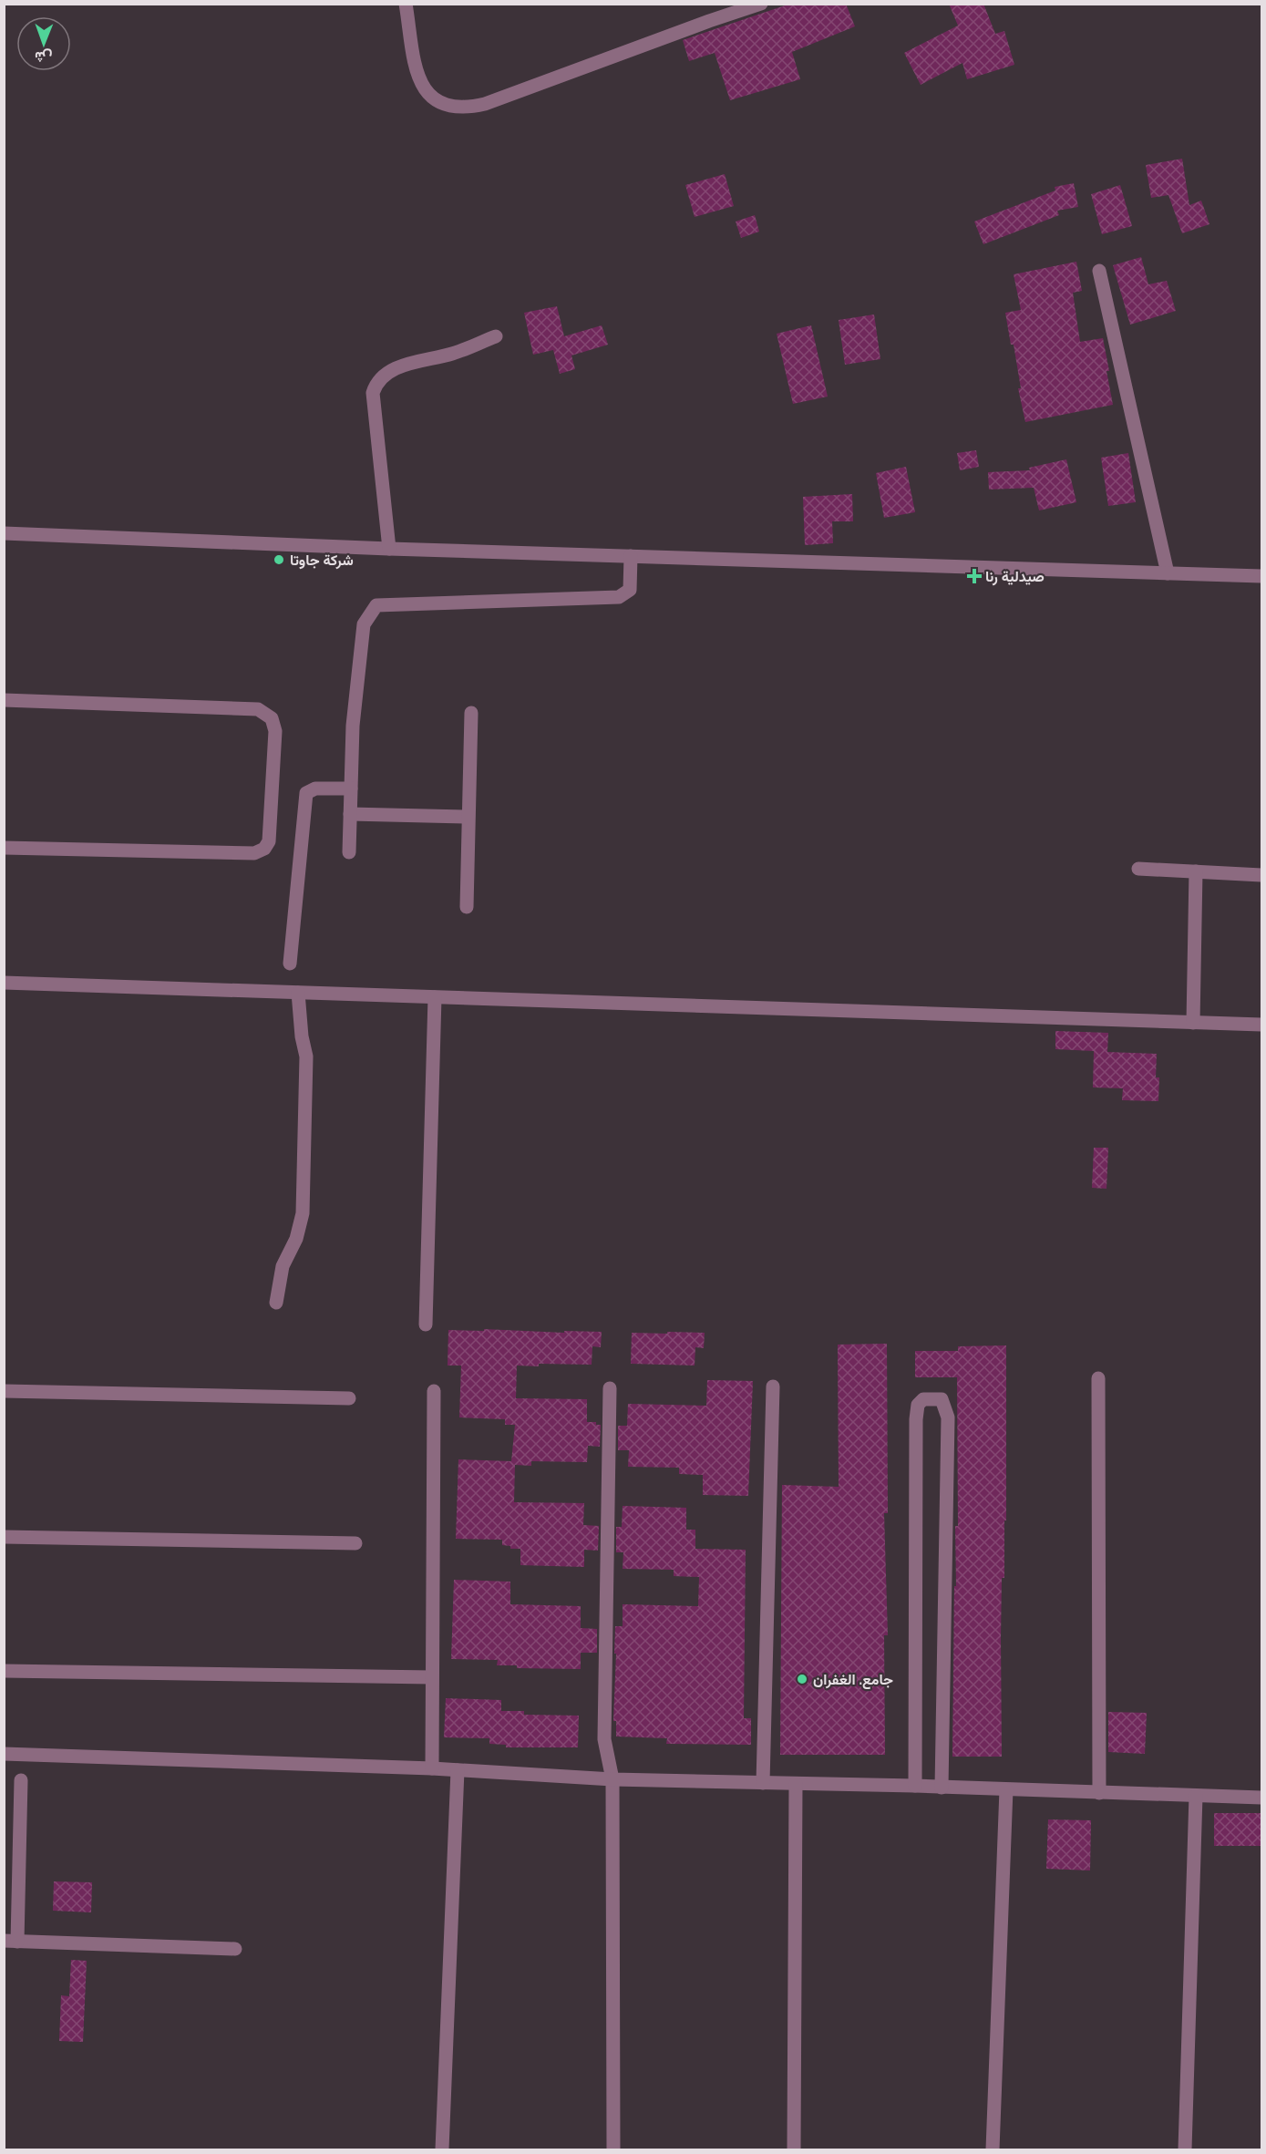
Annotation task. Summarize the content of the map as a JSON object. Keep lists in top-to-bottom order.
{
  "places": {
    "other": ["شركة جاوتا", "جامع. الغفران"],
    "health": ["صيدلية رنا"]
  },
  "north": "bottom"
}
